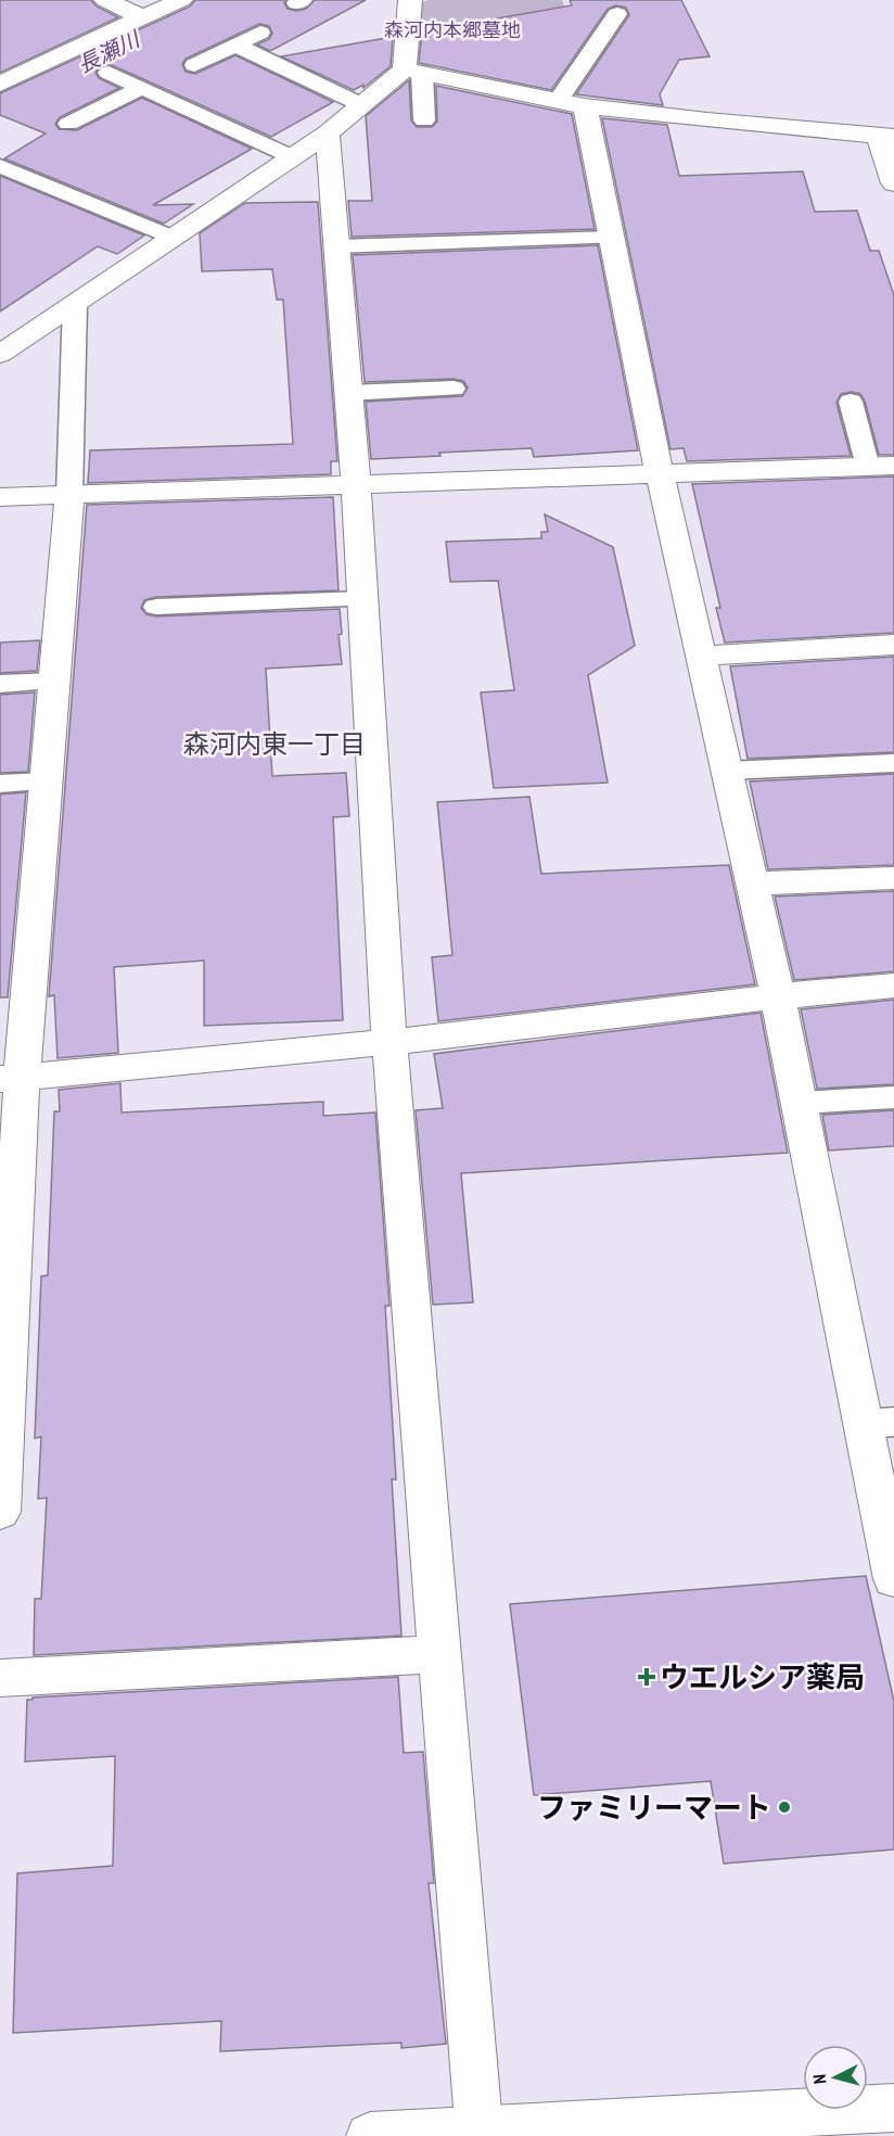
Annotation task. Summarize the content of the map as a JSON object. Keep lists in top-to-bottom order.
{
  "districts": ["森河内東一丁目"],
  "water": ["長瀬川"],
  "parks": ["森河内本郷墓地"],
  "places": {
    "health": ["ウエルシア薬局"],
    "other": ["ファミリーマート"]
  },
  "north": "left"
}
